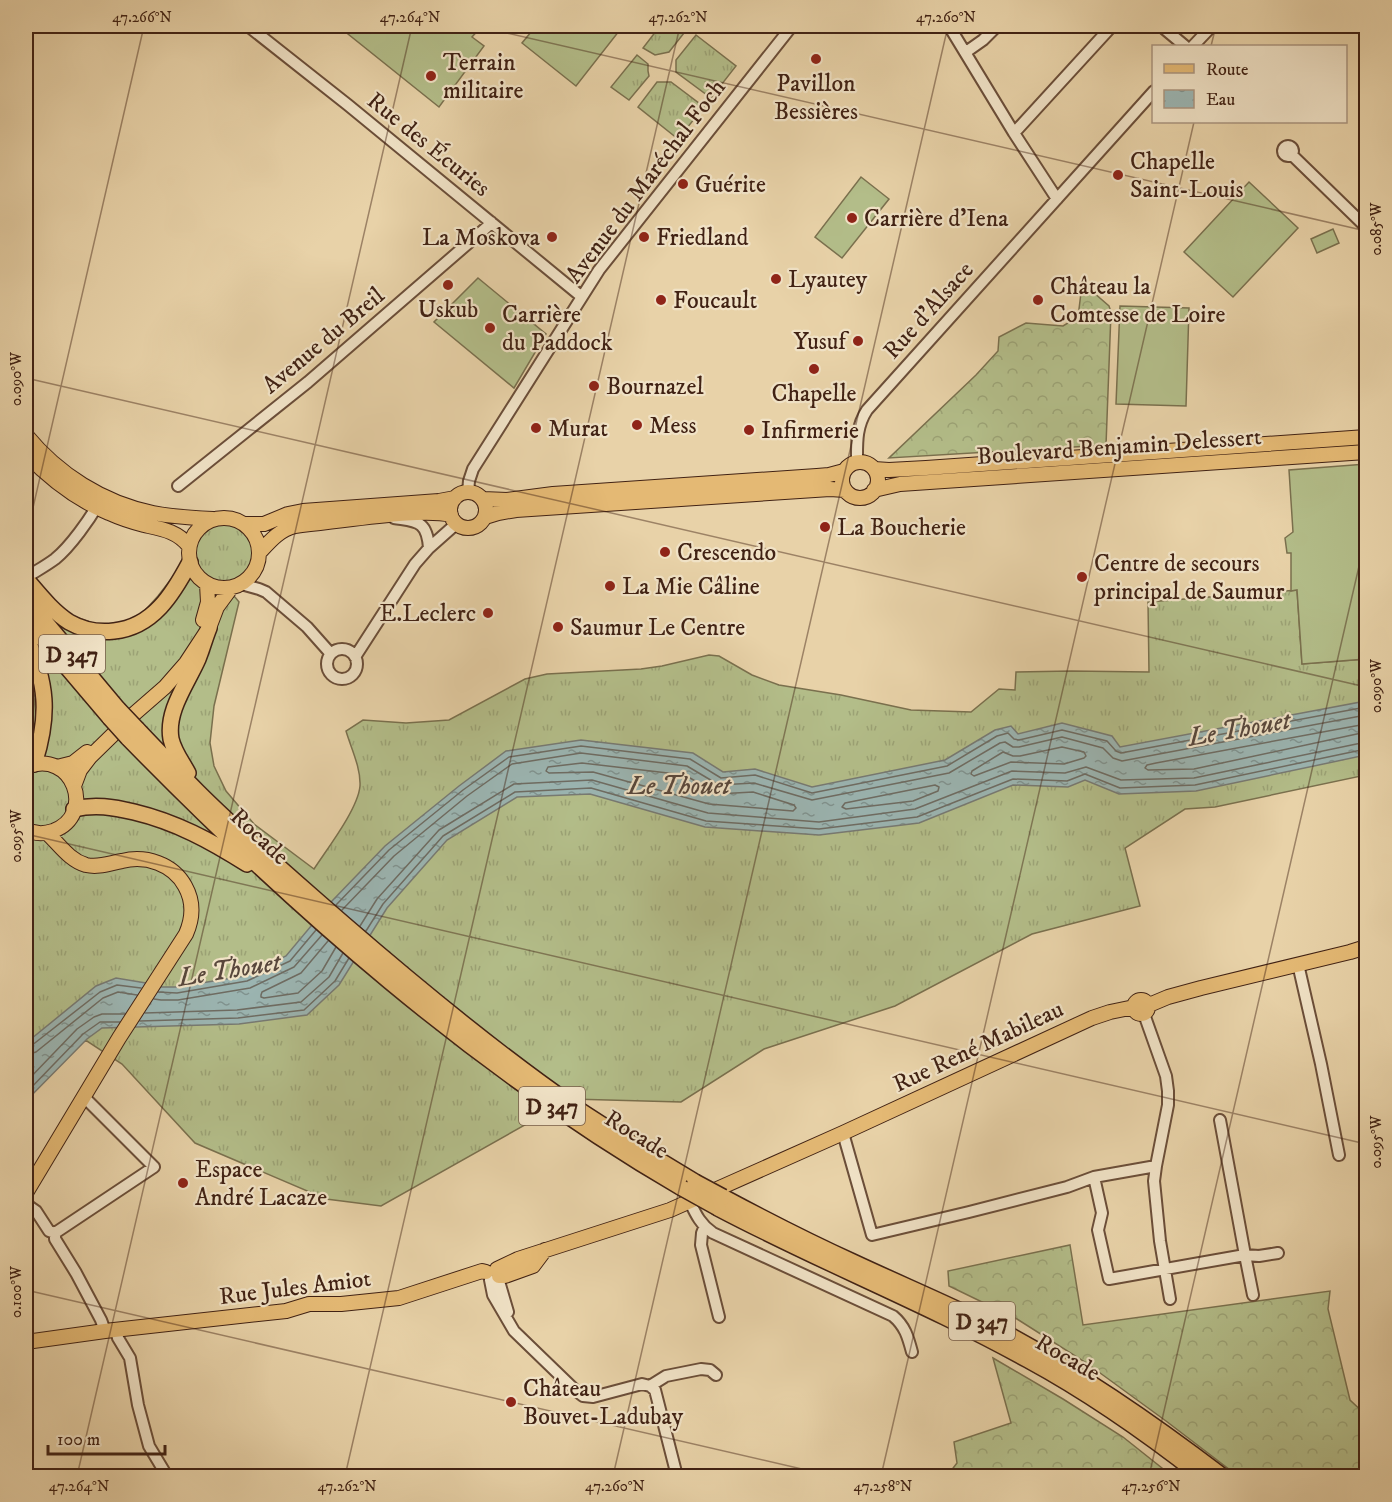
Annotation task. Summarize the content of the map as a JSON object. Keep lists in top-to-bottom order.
{
  "streets": {
    "highway": ["D 347", "Rocade"],
    "main road": ["Boulevard Benjamin Delessert", "Rue René Mabileau", "Rue Jules Amiot"],
    "street": [
      "Rue des Écuries",
      "Avenue du Maréchal Foch",
      "Rue d'Alsace",
      "Avenue du Breil"
    ]
  },
  "crossings": [
    ["Rue des Écuries", "Avenue du Maréchal Foch"],
    ["Rue des Écuries", "Avenue du Breil"],
    ["Rue d'Alsace", "Boulevard Benjamin Delessert"],
    ["D 347", "Rocade"],
    ["Rocade", "Rue Jules Amiot"],
    ["Rue René Mabileau", "Rue Jules Amiot"]
  ],
  "water": ["Le Thouet"],
  "places": [
    "Pavillon Bessières",
    "Terrain militaire",
    "Chapelle Saint-Louis",
    "Guérite",
    "Carrière d'Iena",
    "La Moskova",
    "Friedland",
    "Lyautey",
    "Uskub",
    "Foucault",
    "Château la Comtesse de Loire",
    "Carrière du Paddock",
    "Yusuf",
    "Chapelle",
    "Bournazel",
    "Mess",
    "Murat",
    "Infirmerie",
    "La Boucherie",
    "Crescendo",
    "Centre de secours principal de Saumur",
    "La Mie Câline",
    "E.Leclerc",
    "Saumur Le Centre",
    "Espace André Lacaze",
    "Château Bouvet-Ladubay"
  ],
  "legend": ["Route", "Eau"],
  "scale_bar": "100 m",
  "coordinates": [
    "47.266°N",
    "47.264°N",
    "47.262°N",
    "47.260°N",
    "0.085°W",
    "0.090°W",
    "0.095°W",
    "0.100°W",
    "47.258°N",
    "47.256°N"
  ]
}
